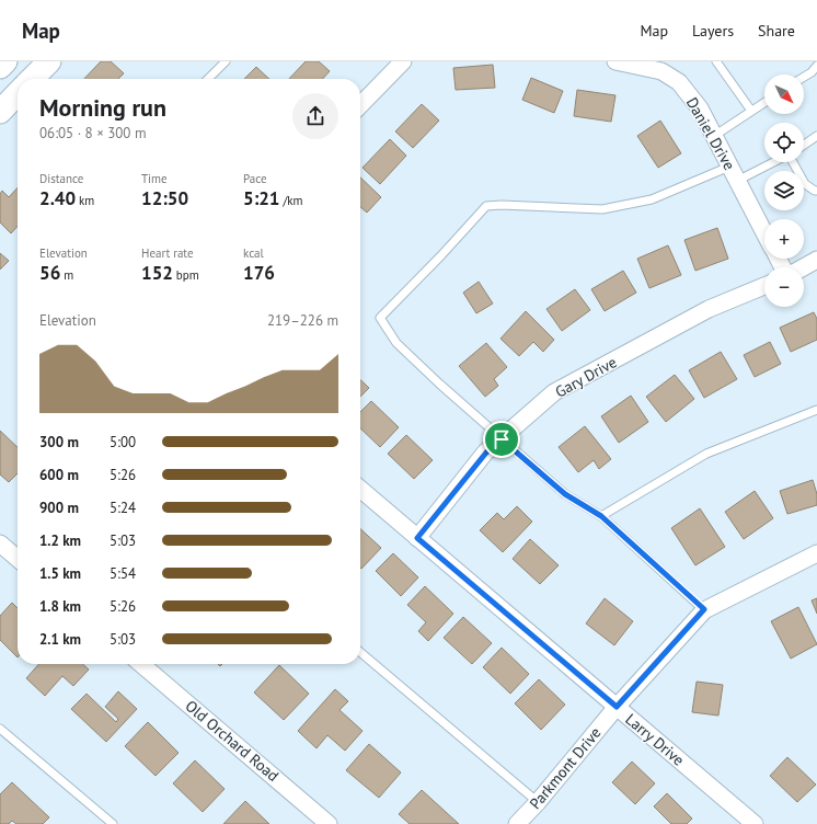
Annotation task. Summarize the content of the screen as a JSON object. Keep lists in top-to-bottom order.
{
  "streets": {
    "street": [
      "Daniel Drive",
      "Gary Drive",
      "Larry Drive",
      "Old Orchard Road",
      "Parkmont Drive"
    ]
  },
  "crossings": [
    ["Gary Drive", "Larry Drive"],
    ["Larry Drive", "Parkmont Drive"]
  ],
  "north": "bottom right",
  "page": {
    "header": "Map",
    "nav": ["Map", "Layers", "Share"],
    "map_buttons": ["+", "−"],
    "heading": ["Morning run", "06:05 · 8 × 300 m"],
    "stats": [
      ["Distance", "2.40 km"],
      ["Time", "12:50"],
      ["Pace", "5:21 /km"],
      ["Elevation", "56 m"],
      ["Heart rate", "152 bpm"],
      ["kcal", "176"]
    ],
    "chart": ["Elevation", "219–226 m"],
    "list": [
      {
        "name": "300 m",
        "note": "5:00"
      },
      {
        "name": "600 m",
        "note": "5:26"
      },
      {
        "name": "900 m",
        "note": "5:24"
      },
      {
        "name": "1.2 km",
        "note": "5:03"
      },
      {
        "name": "1.5 km",
        "note": "5:54"
      },
      {
        "name": "1.8 km",
        "note": "5:26"
      },
      {
        "name": "2.1 km",
        "note": "5:03"
      }
    ]
  }
}
